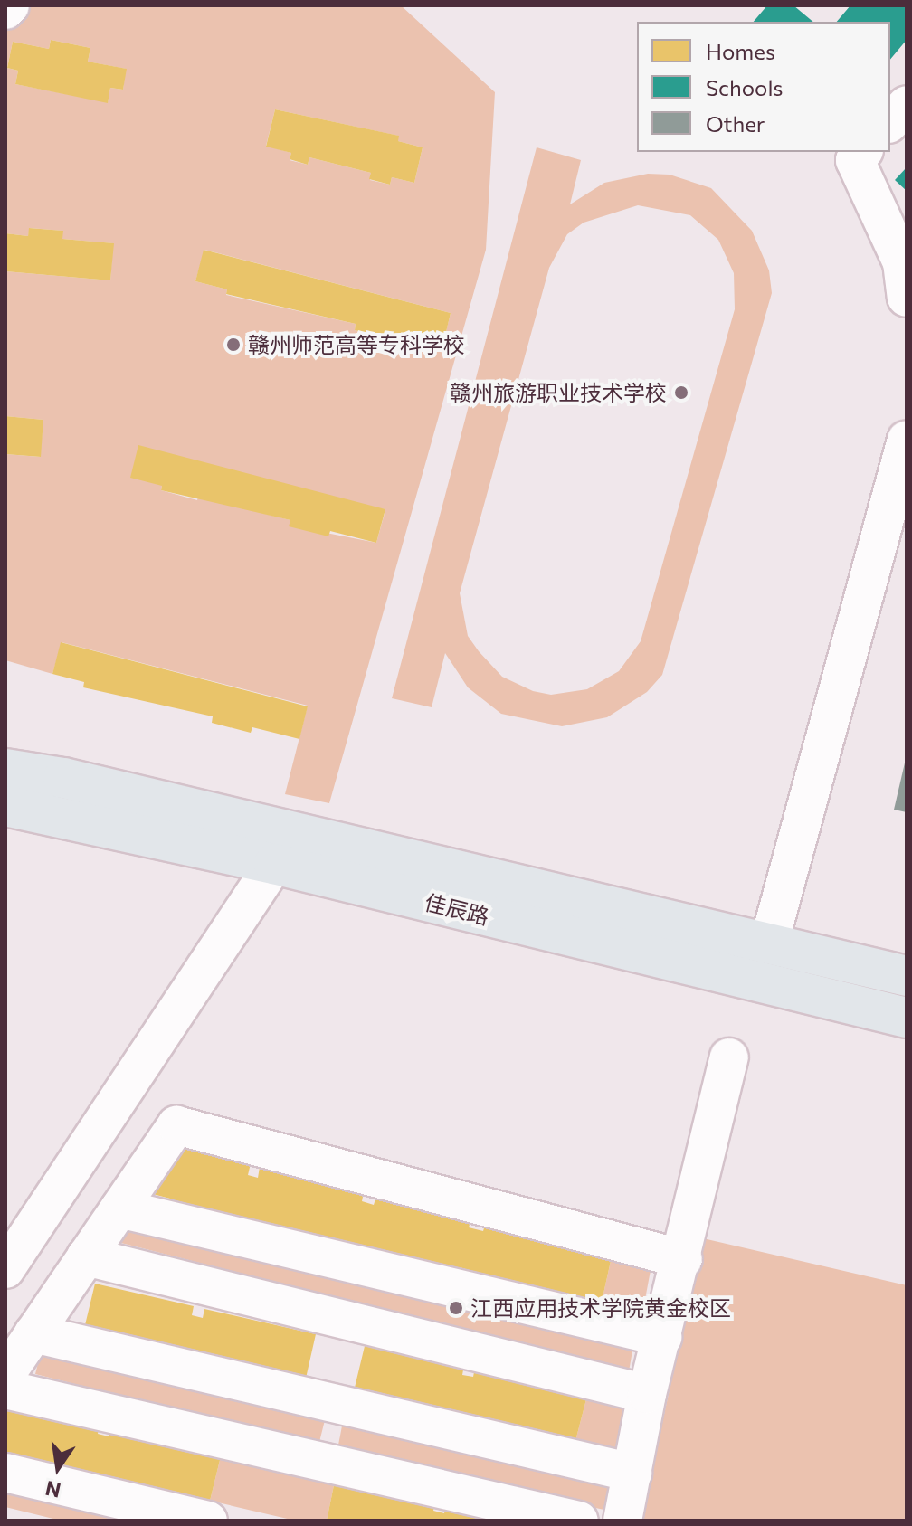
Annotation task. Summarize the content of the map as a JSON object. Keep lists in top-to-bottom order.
{
  "streets": {
    "main road": ["佳辰路"]
  },
  "places": ["赣州师范高等专科学校", "赣州旅游职业技术学校", "江西应用技术学院黄金校区"],
  "legend": ["Homes", "Schools", "Other"],
  "north": "bottom"
}
